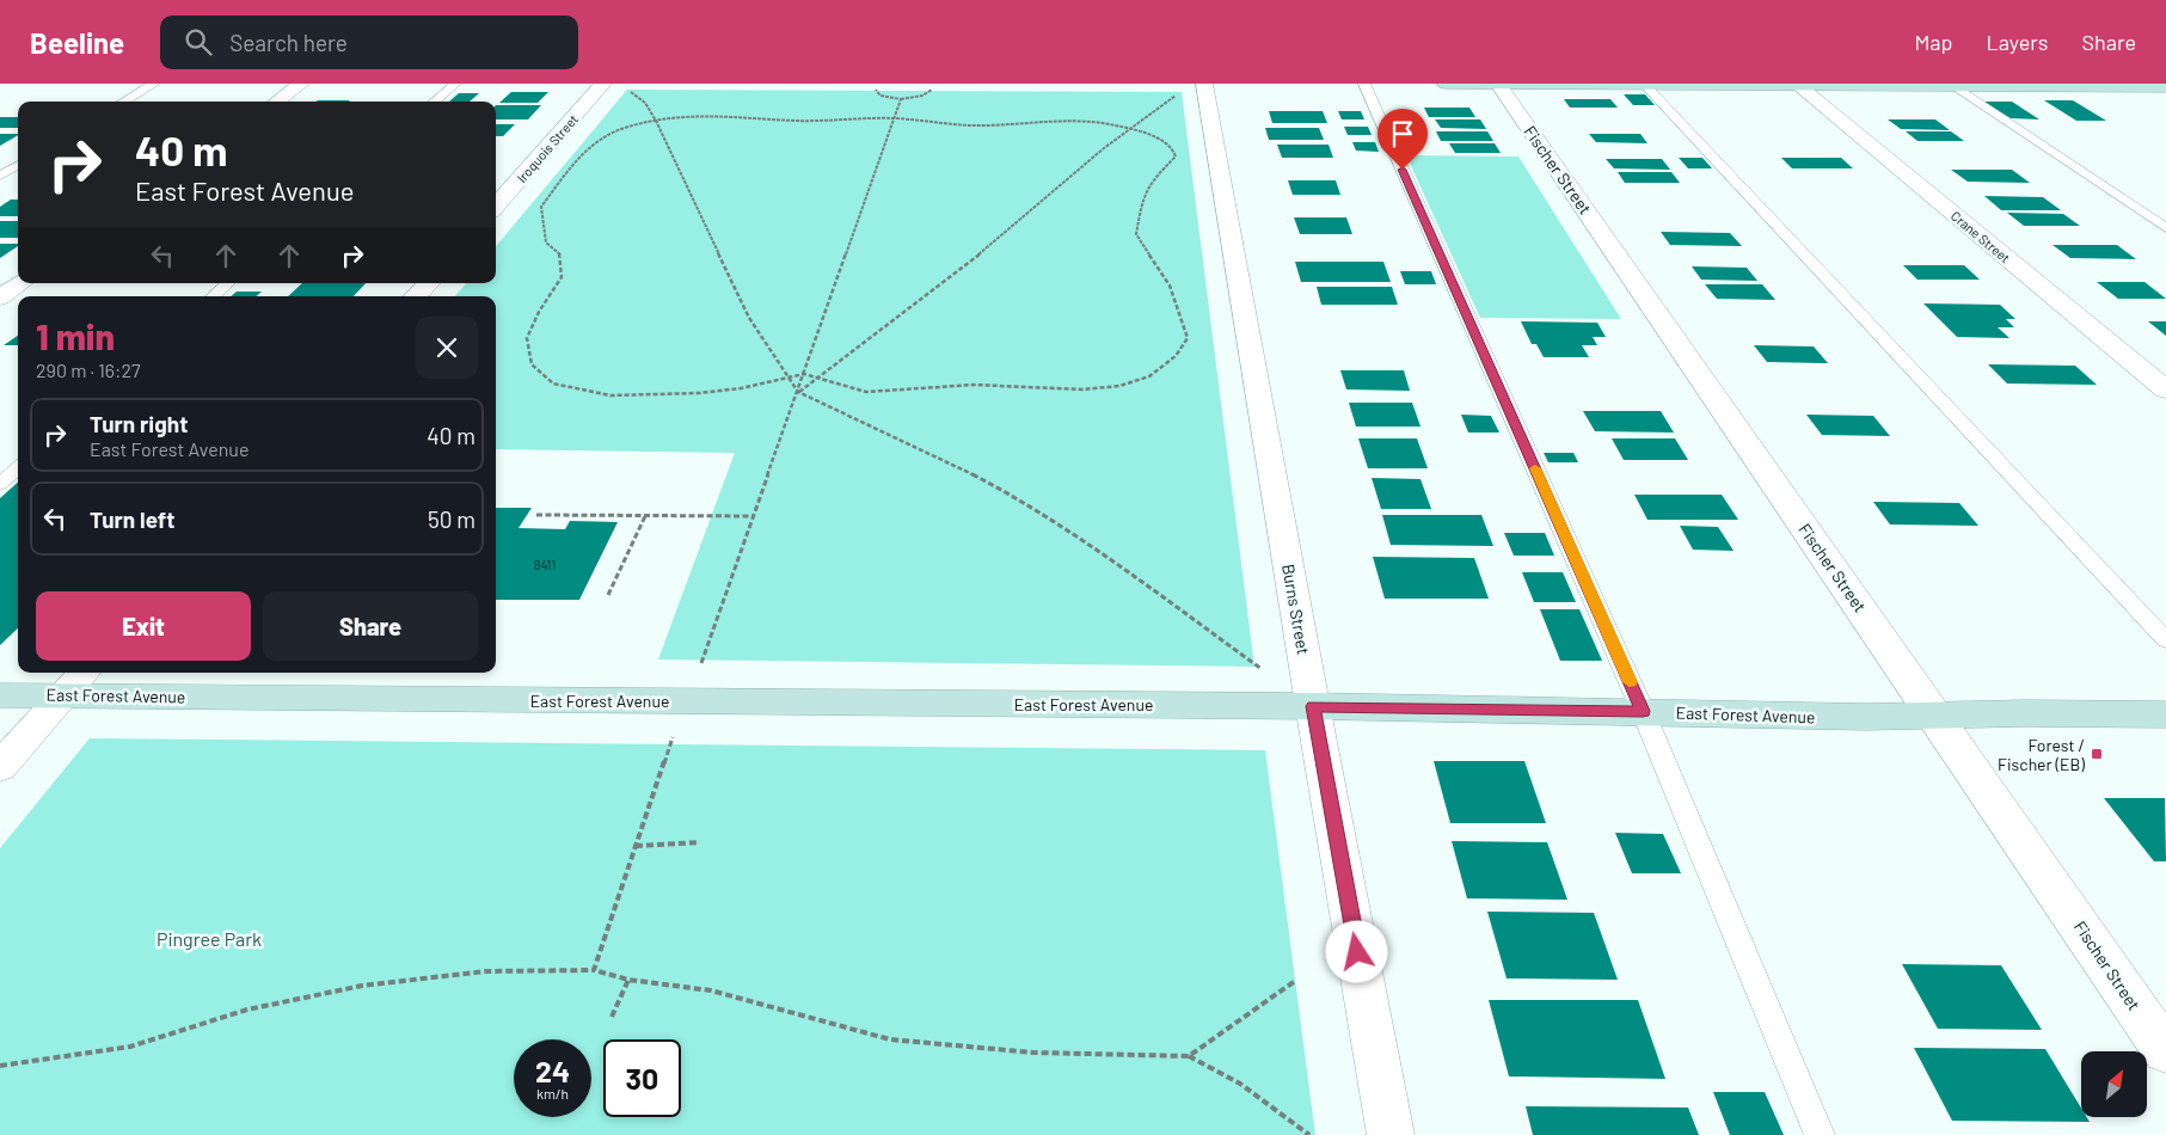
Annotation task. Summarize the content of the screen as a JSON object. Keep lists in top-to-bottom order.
{
  "streets": {
    "main road": ["East Forest Avenue"],
    "street": [
      "Iroquois Street",
      "Fischer Street",
      "Crane Street",
      "Burns Street"
    ]
  },
  "crossings": [
    ["Fischer Street", "East Forest Avenue"],
    ["Burns Street", "East Forest Avenue"]
  ],
  "parks": ["Pingree Park"],
  "places": {
    "transit": ["Forest / Fischer (EB)"]
  },
  "house_numbers": ["8411"],
  "north": "top right",
  "page": {
    "header": "Beeline",
    "search": "Search here",
    "nav": ["Map", "Layers", "Share"],
    "turn": ["40 m", "East Forest Avenue"],
    "heading": ["1 min", "290 m · 16:27"],
    "list": [
      {
        "name": "Turn right",
        "note": "East Forest Avenue",
        "value": "40 m"
      },
      {
        "name": "Turn left",
        "value": "50 m"
      }
    ],
    "buttons": ["Exit", "Share"],
    "speed": "24 km/h",
    "limit": "30"
  }
}
